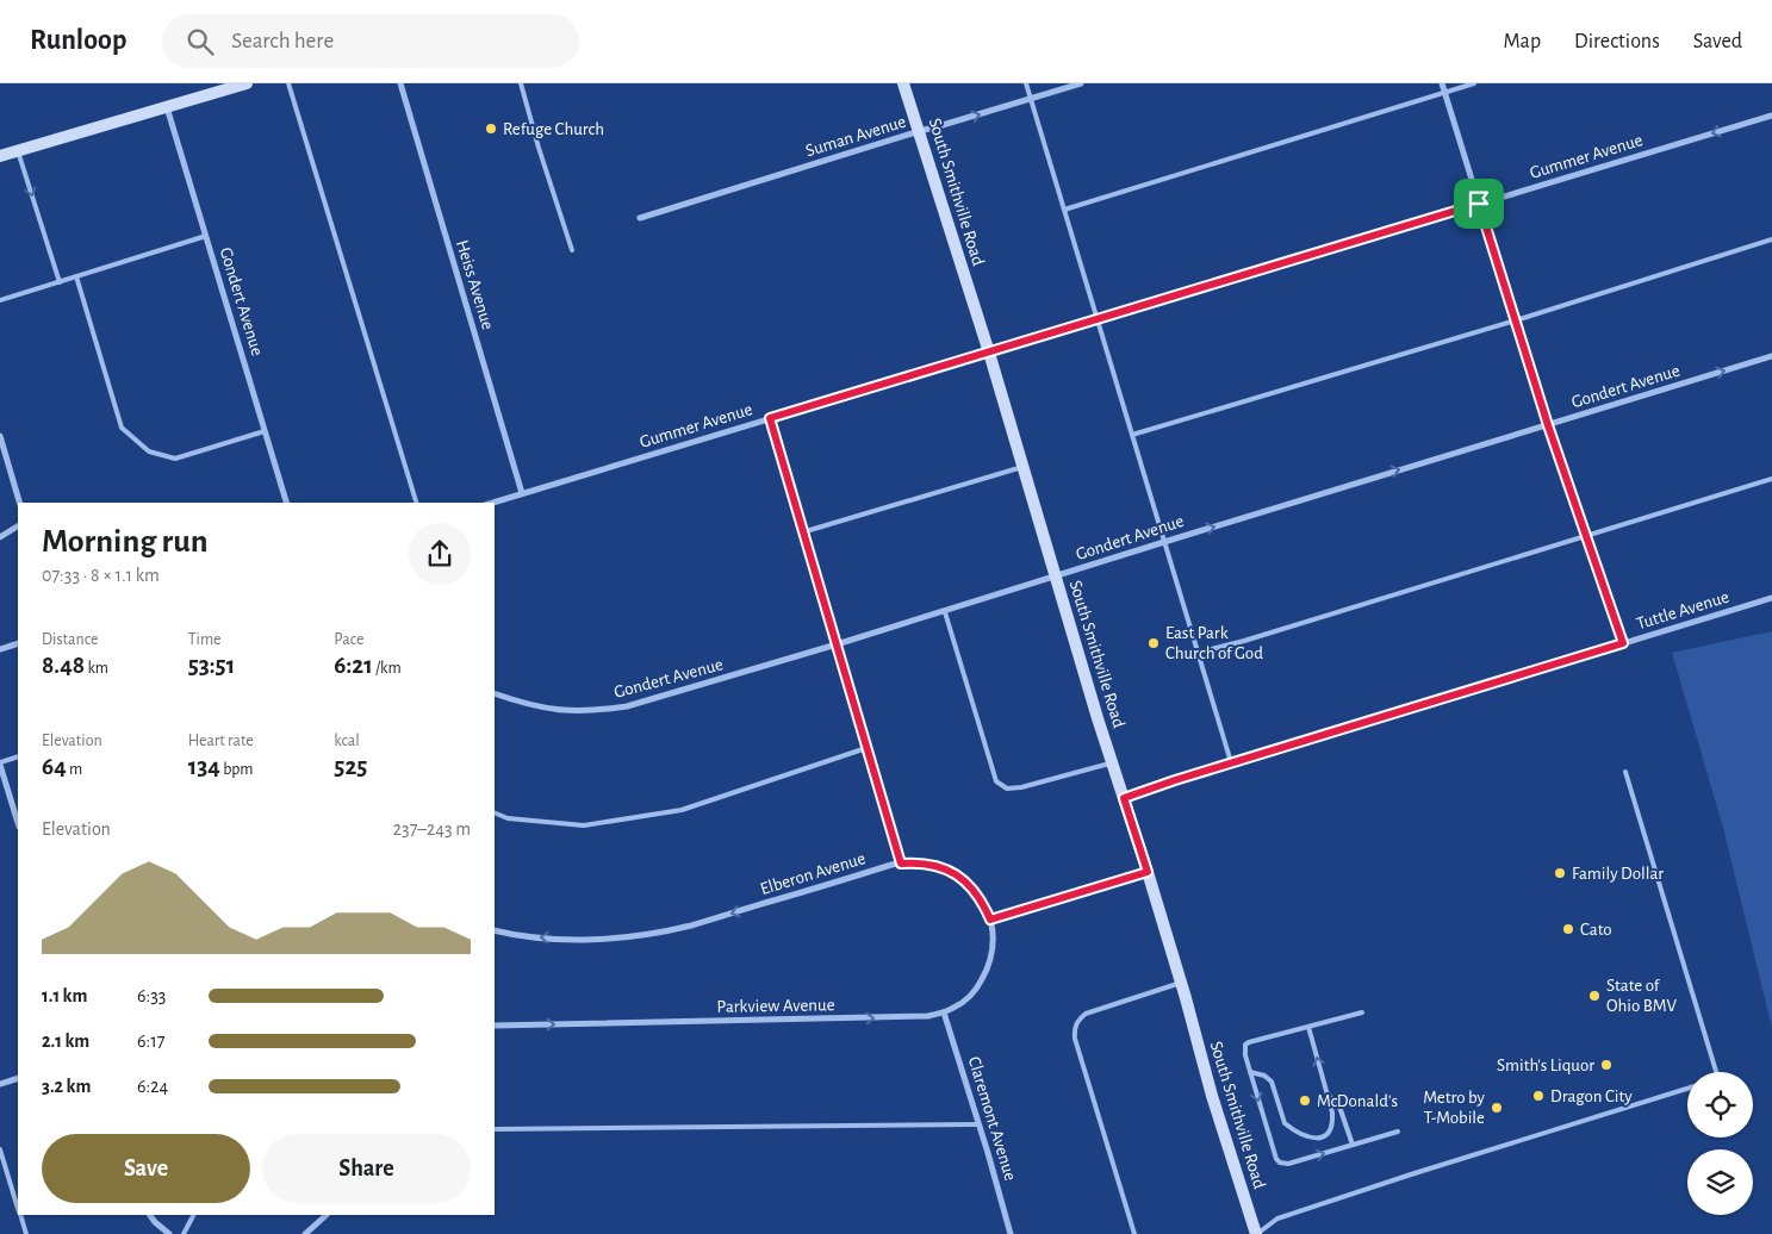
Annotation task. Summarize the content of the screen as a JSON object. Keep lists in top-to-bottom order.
{
  "streets": {
    "main road": ["South Smithville Road"],
    "street": [
      "Suman Avenue",
      "Gummer Avenue",
      "Heiss Avenue",
      "Gondert Avenue",
      "Tuttle Avenue",
      "Elberon Avenue",
      "Parkview Avenue",
      "Claremont Avenue"
    ]
  },
  "crossings": [
    ["Suman Avenue", "South Smithville Road"],
    ["Gummer Avenue", "South Smithville Road"],
    ["Gummer Avenue", "Heiss Avenue"],
    ["South Smithville Road", "Gondert Avenue"],
    ["South Smithville Road", "Tuttle Avenue"],
    ["Elberon Avenue", "Parkview Avenue"],
    ["Parkview Avenue", "Claremont Avenue"]
  ],
  "one_way": ["Gondert Avenue", "Elberon Avenue", "Parkview Avenue"],
  "places": [
    "Refuge Church",
    "East Park Church of God",
    "Family Dollar",
    "Cato",
    "State of Ohio BMV",
    "Smith's Liquor",
    "Dragon City",
    "McDonald's",
    "Metro by T-Mobile"
  ],
  "page": {
    "header": "Runloop",
    "search": "Search here",
    "nav": ["Map", "Directions", "Saved"],
    "heading": ["Morning run", "07:33 · 8 × 1.1 km"],
    "stats": [
      ["Distance", "8.48 km"],
      ["Time", "53:51"],
      ["Pace", "6:21 /km"],
      ["Elevation", "64 m"],
      ["Heart rate", "134 bpm"],
      ["kcal", "525"]
    ],
    "chart": ["Elevation", "237–243 m"],
    "list": [
      {
        "name": "1.1 km",
        "note": "6:33"
      },
      {
        "name": "2.1 km",
        "note": "6:17"
      },
      {
        "name": "3.2 km",
        "note": "6:24"
      }
    ],
    "buttons": ["Save", "Share"]
  }
}
